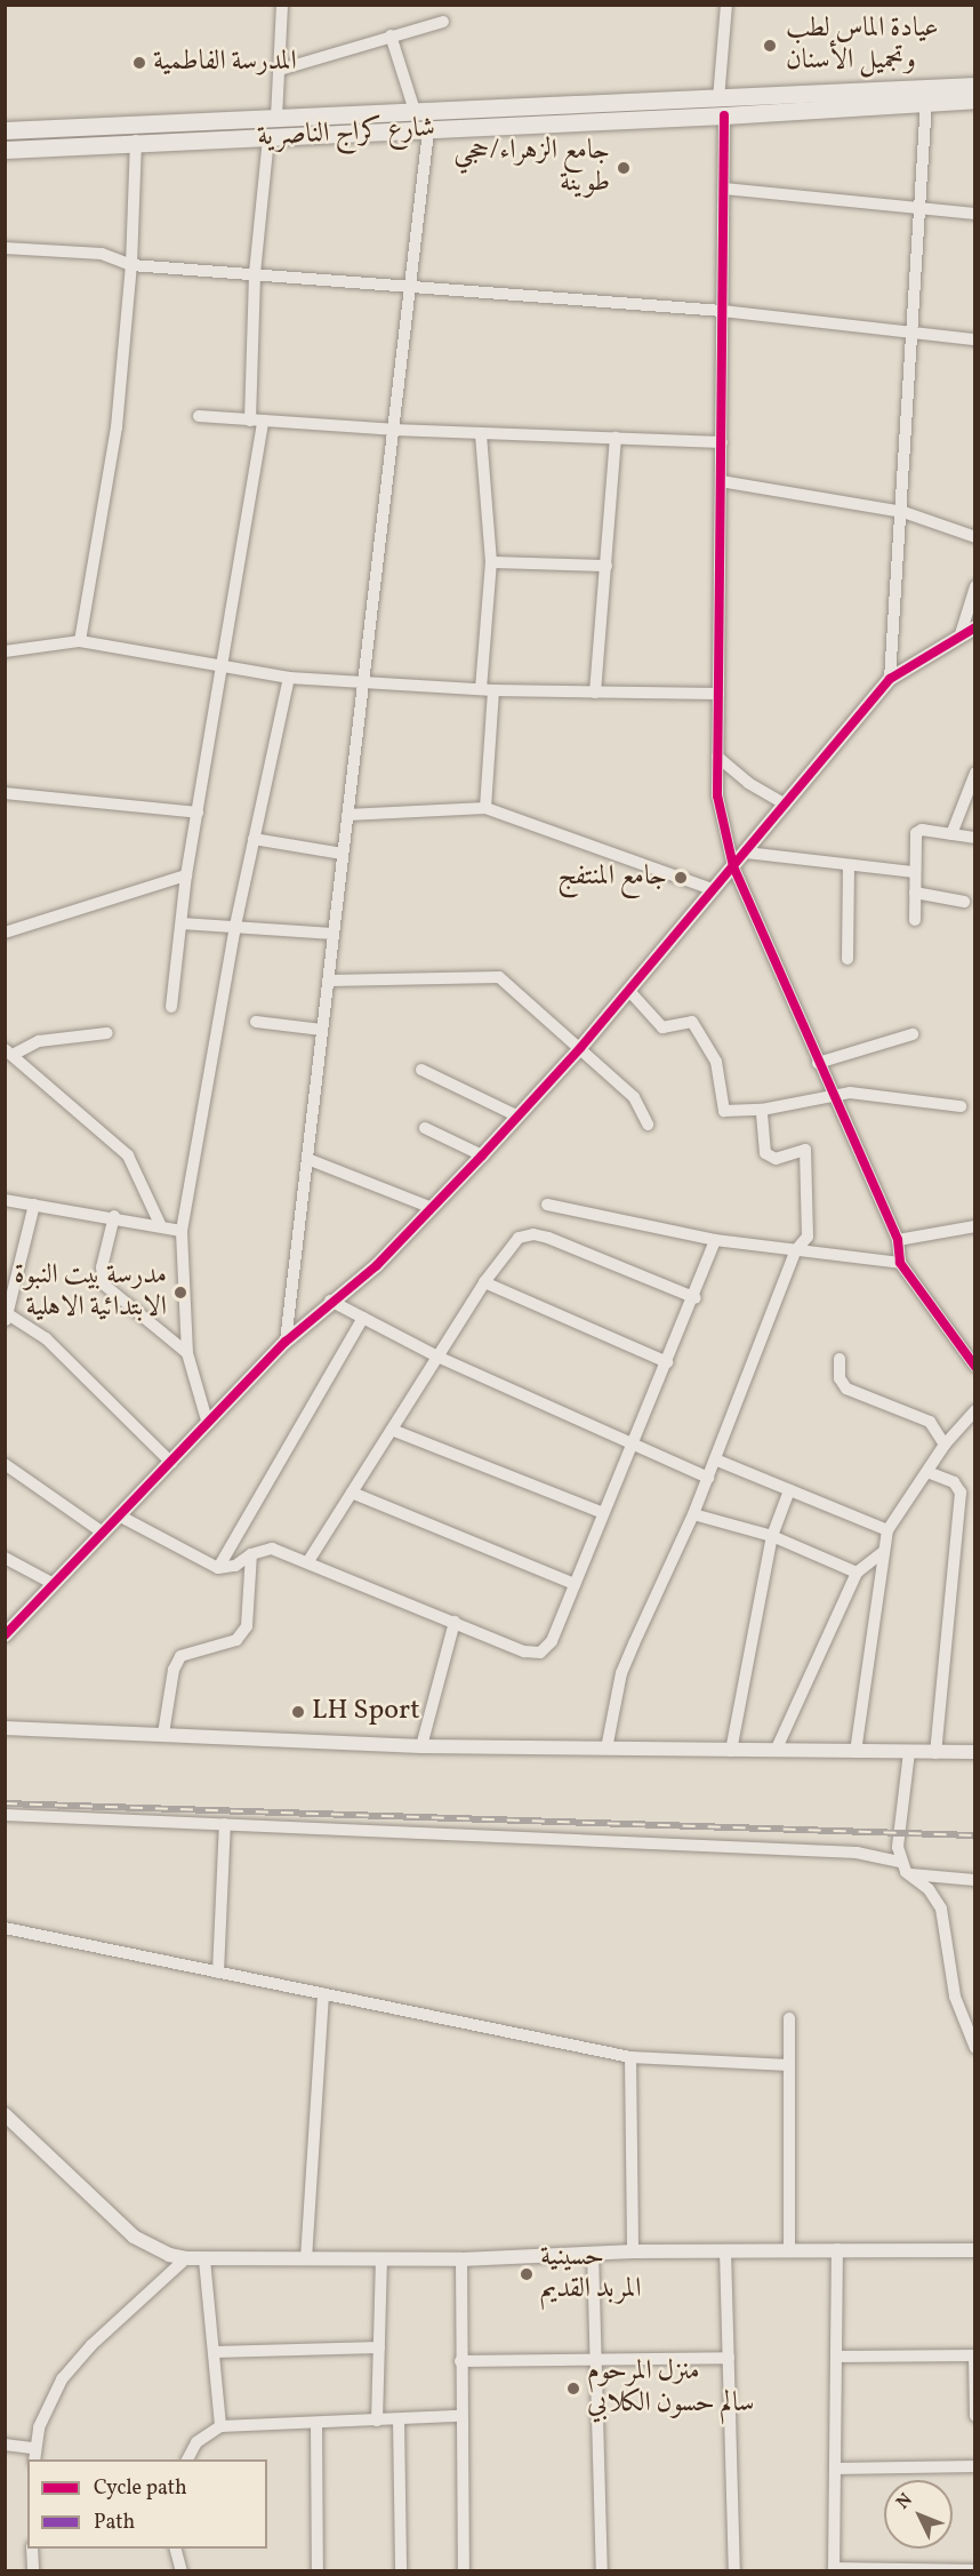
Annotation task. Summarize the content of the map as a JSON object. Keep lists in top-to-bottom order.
{
  "streets": {
    "main road": ["شارع كراج الناصرية"]
  },
  "places": [
    "عيادة الماس لطب وتجميل الأسنان",
    "المدرسة الفاطمية",
    "جامع الزهراء/حجي طوينة",
    "جامع المنتفج",
    "مدرسة بيت النبوة الابتدائية الاهلية",
    "LH Sport",
    "حسينية المربد القديم",
    "منزل المرحوم سالم حسون الكلابي"
  ],
  "legend": ["Cycle path", "Path"],
  "north": "top left"
}
